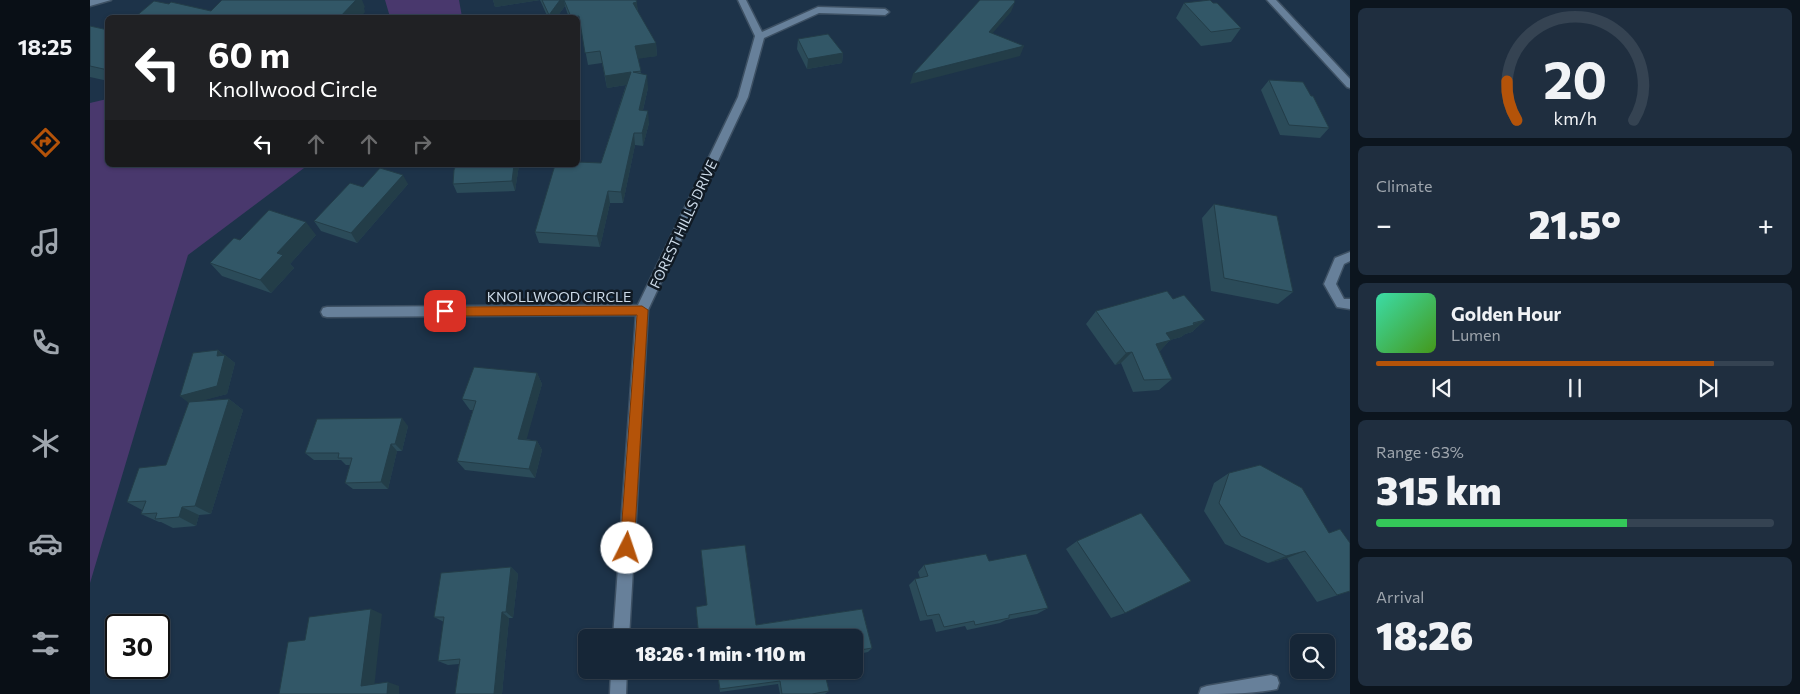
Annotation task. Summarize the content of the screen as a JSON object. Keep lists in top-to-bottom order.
{
  "streets": {
    "street": ["FOREST HILLS DRIVE", "KNOLLWOOD CIRCLE"]
  },
  "crossings": [
    ["FOREST HILLS DRIVE", "KNOLLWOOD CIRCLE"]
  ],
  "page": {
    "tabs": "18:25",
    "turn": ["60 m", "Knollwood Circle"],
    "tile": [
      "Climate",
      ["Range · 63%", "315 km"],
      ["Arrival", "18:26"]
    ],
    "heat": ["−", "21.5°", "+"],
    "song": ["Golden Hour", "Lumen"],
    "limit": "30",
    "trip": "18:26 · 1 min · 110 m",
    "gauge": ["20", "km/h"]
  }
}
